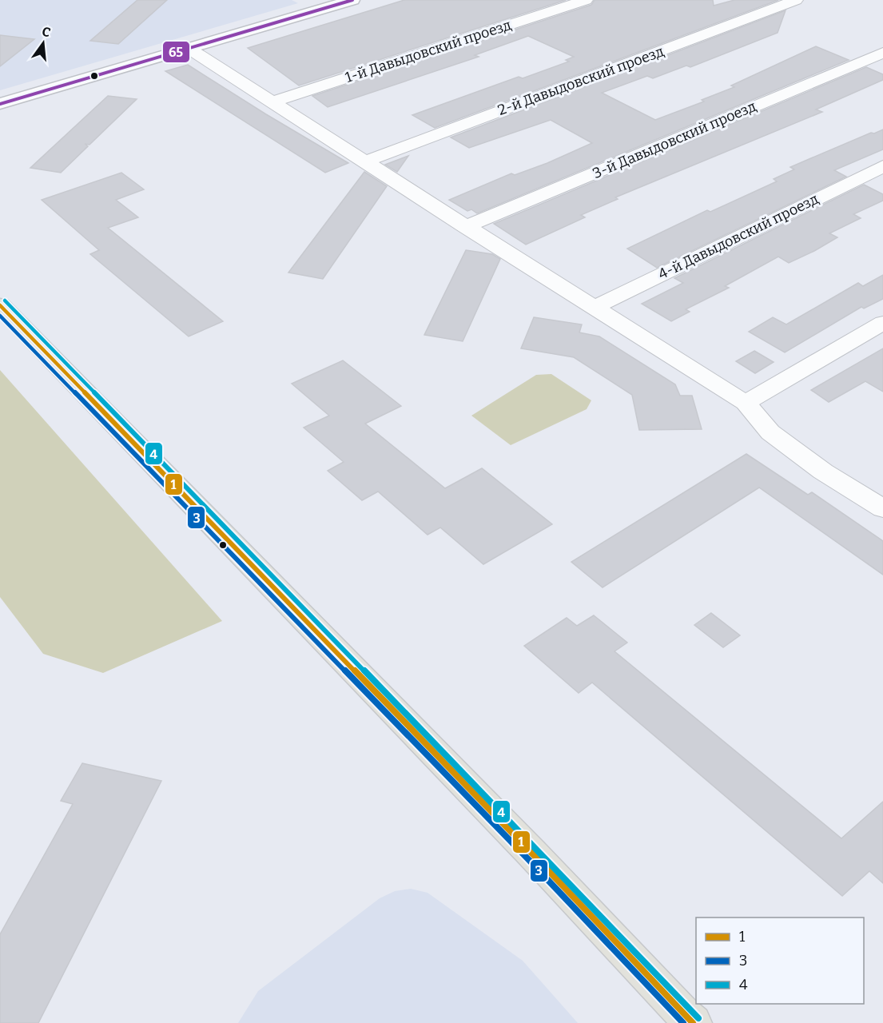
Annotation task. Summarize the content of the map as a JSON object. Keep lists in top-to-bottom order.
{
  "streets": {
    "street": [
      "1-й Давыдовский проезд",
      "2-й Давыдовский проезд",
      "3-й Давыдовский проезд",
      "4-й Давыдовский проезд"
    ]
  },
  "lines": [
    "transit line 65",
    "transit line 4",
    "transit line 1",
    "transit line 3"
  ],
  "legend": ["1", "3", "4"],
  "north": "top"
}
